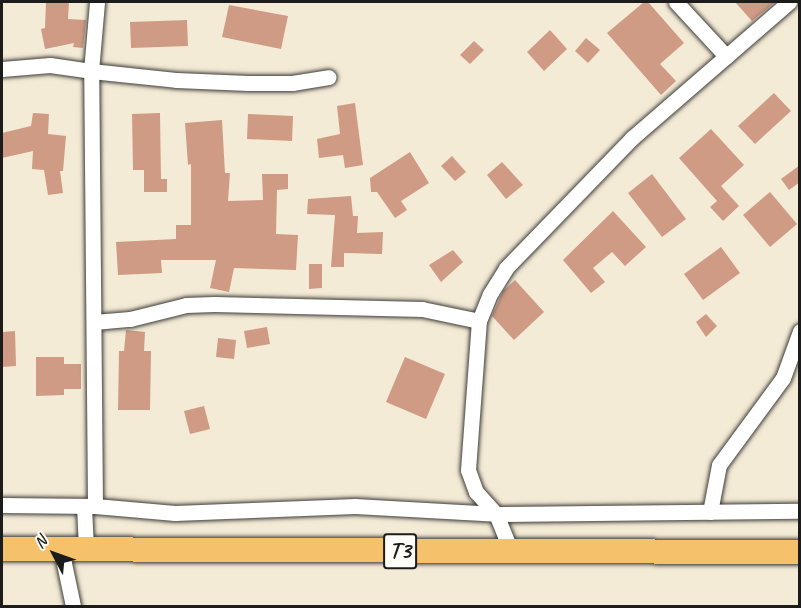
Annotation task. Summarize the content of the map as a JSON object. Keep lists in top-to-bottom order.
{
  "streets": {
    "highway": ["T3"]
  },
  "north": "top left"
}
